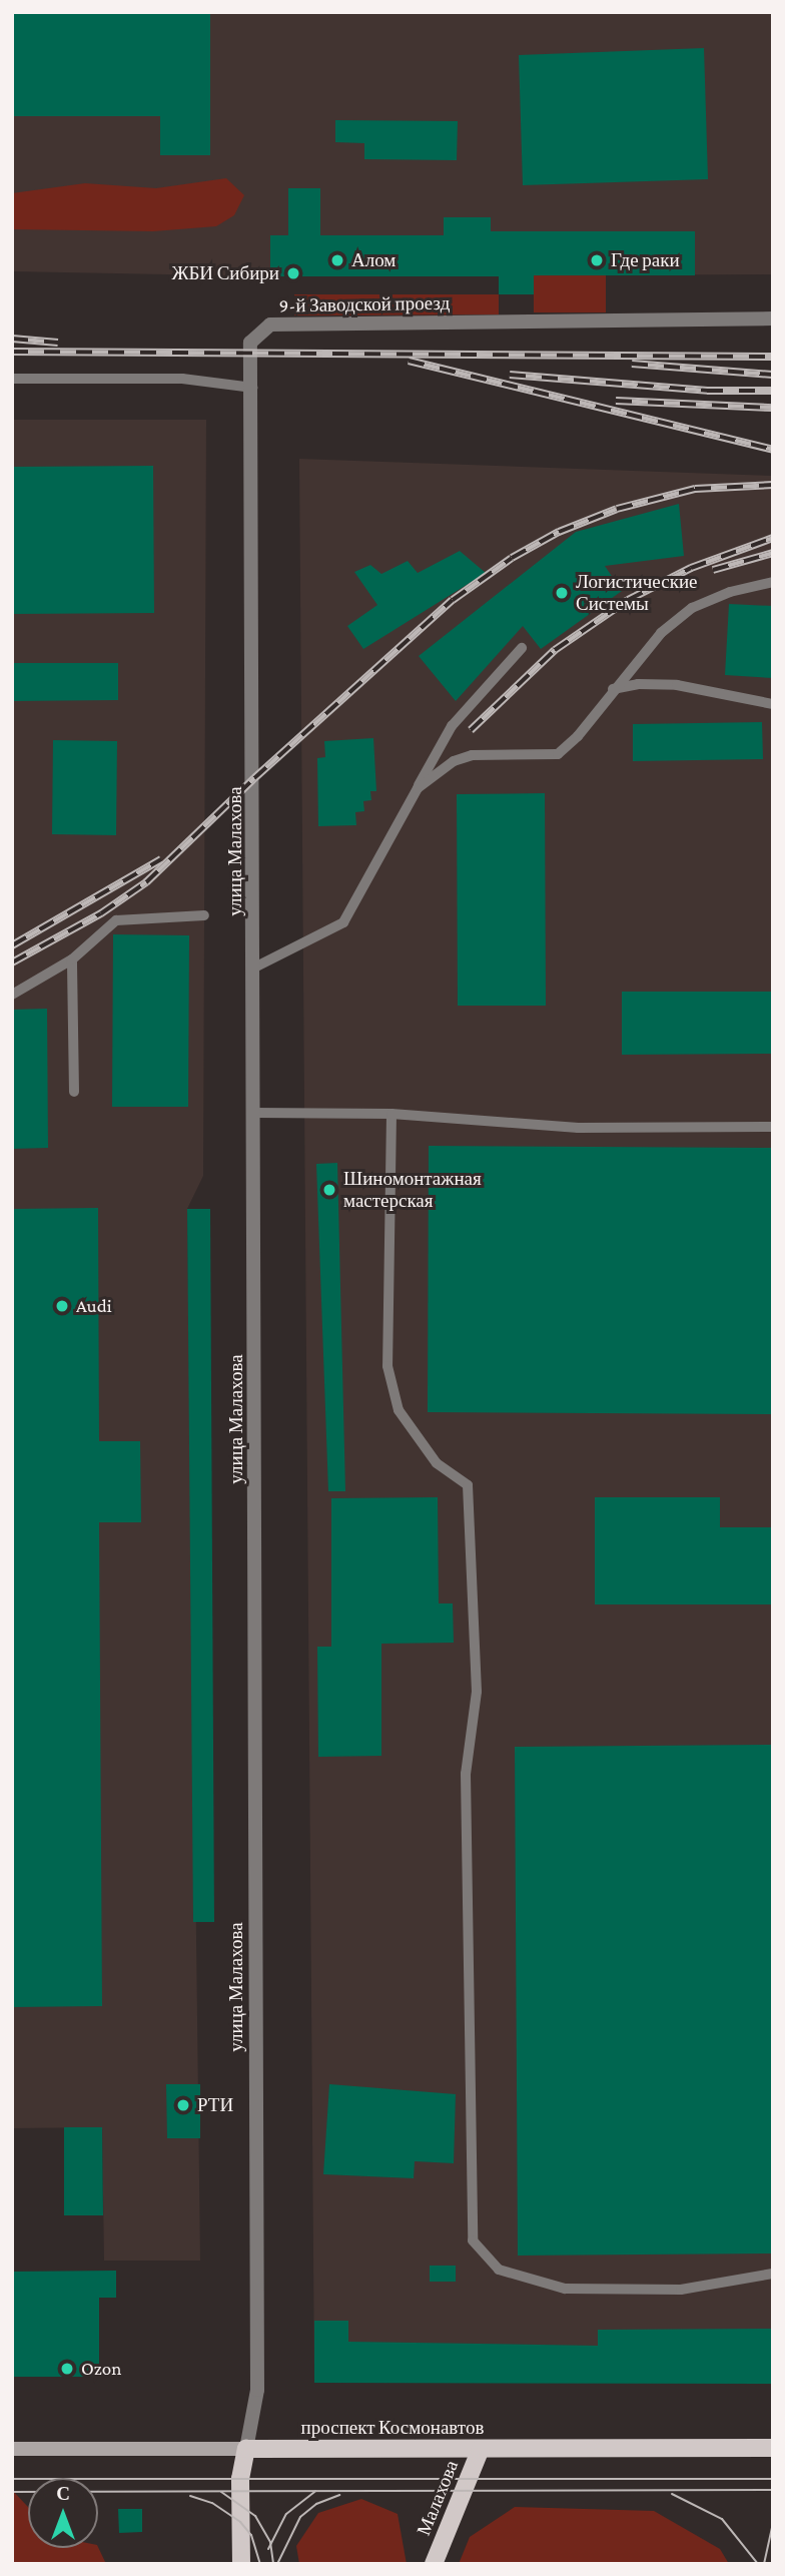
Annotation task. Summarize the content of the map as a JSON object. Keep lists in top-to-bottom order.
{
  "streets": {
    "main road": ["проспект Космонавтов", "Малахова"],
    "street": ["9-й Заводской проезд", "улица Малахова"]
  },
  "crossings": [
    ["9-й Заводской проезд", "улица Малахова"],
    ["улица Малахова", "проспект Космонавтов"],
    ["проспект Космонавтов", "Малахова"]
  ],
  "places": [
    "Алом",
    "Где раки",
    "ЖБИ Сибири",
    "Логистические Системы",
    "Шиномонтажная мастерская",
    "Audi",
    "РТИ",
    "Ozon"
  ],
  "north": "top"
}
